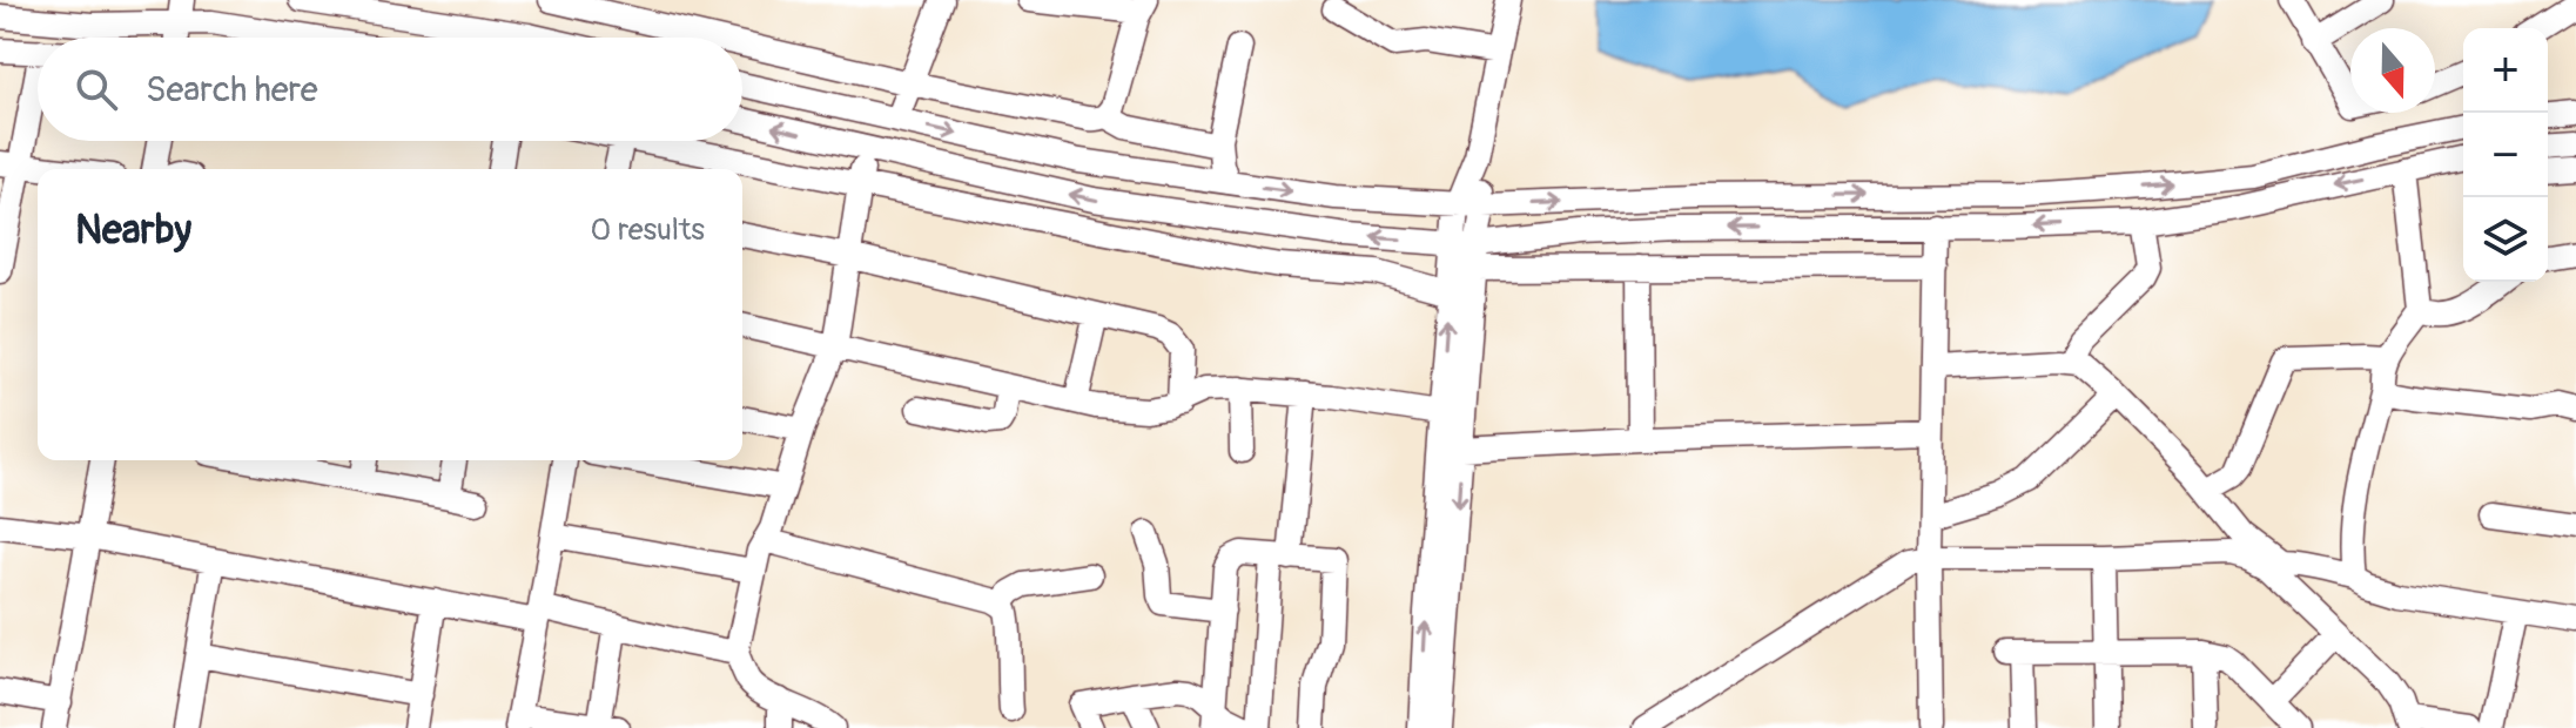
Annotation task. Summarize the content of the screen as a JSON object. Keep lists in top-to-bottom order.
{
  "north": "bottom",
  "page": {
    "map_buttons": ["+", "−"],
    "search": "Search here",
    "heading": ["Nearby", "0 results"]
  }
}
